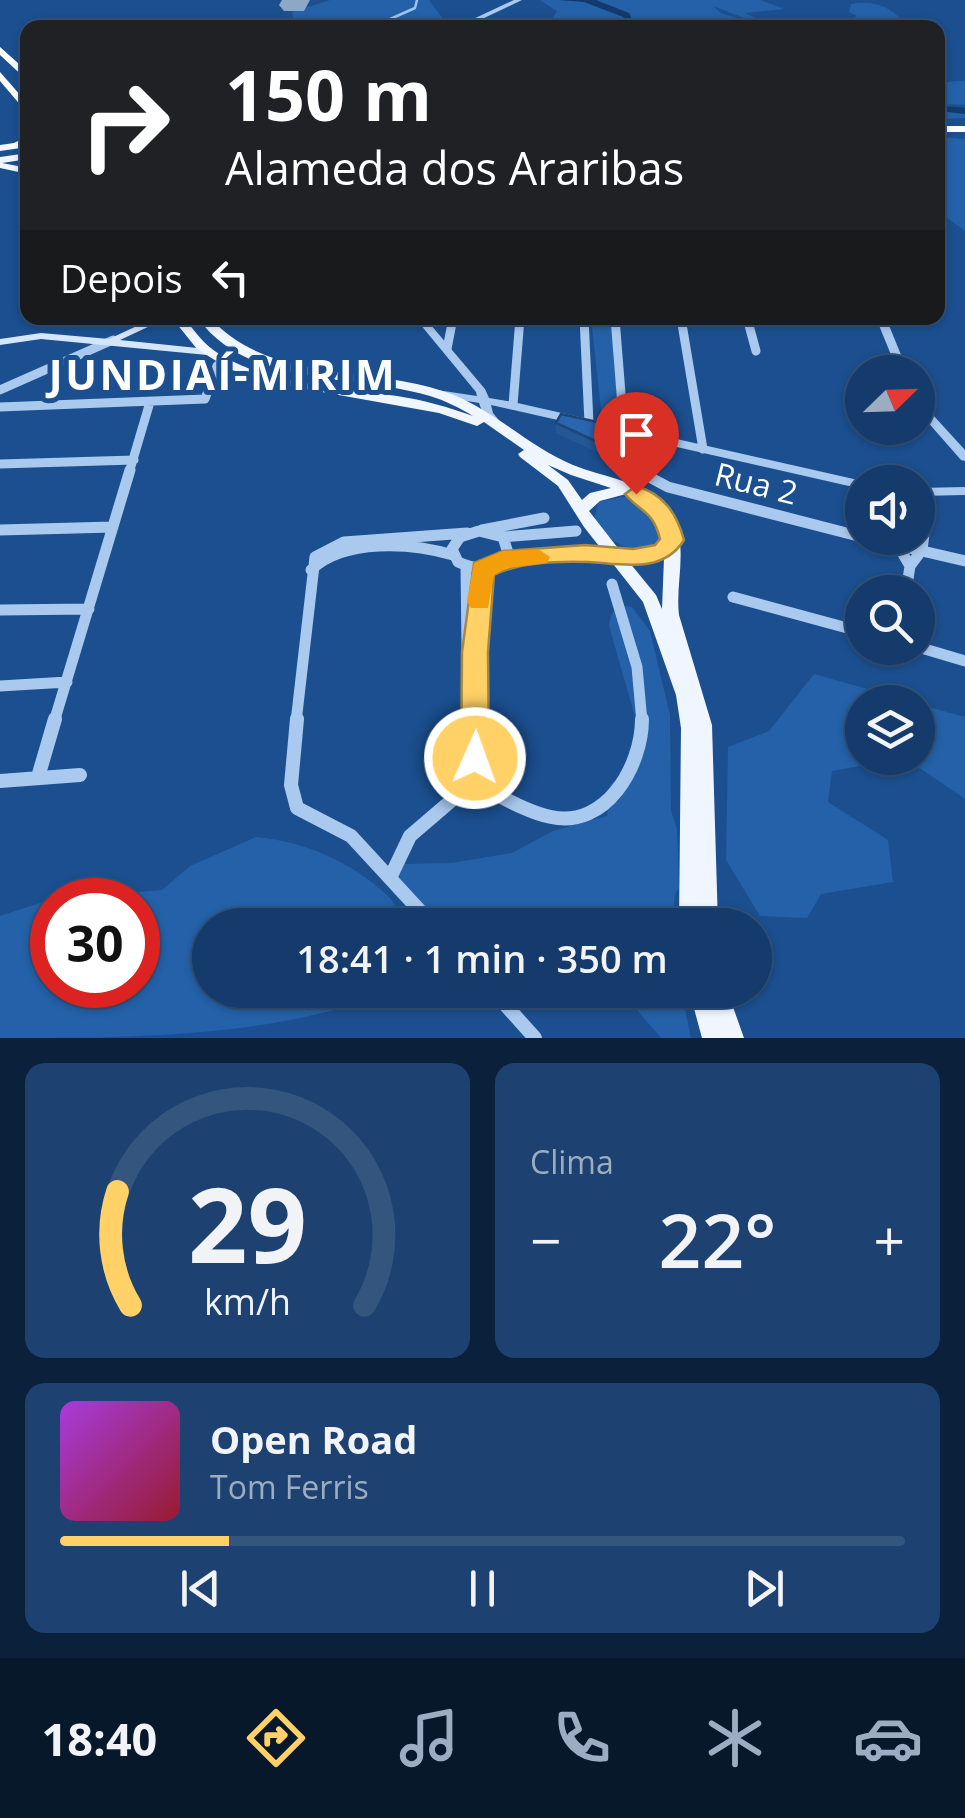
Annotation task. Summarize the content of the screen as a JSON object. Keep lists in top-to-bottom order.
{
  "streets": {
    "street": ["Rua 2"]
  },
  "districts": ["JUNDIAÍ-MIRIM"],
  "north": "top right",
  "page": {
    "turn": ["150 m", "Alameda dos Araribas"],
    "then": "Depois",
    "limit": "30",
    "trip": "18:41 · 1 min · 350 m",
    "tile": "Clima",
    "heat": ["−", "22°", "+"],
    "song": ["Open Road", "Tom Ferris"],
    "tabs": "18:40",
    "gauge": ["29", "km/h"]
  }
}
